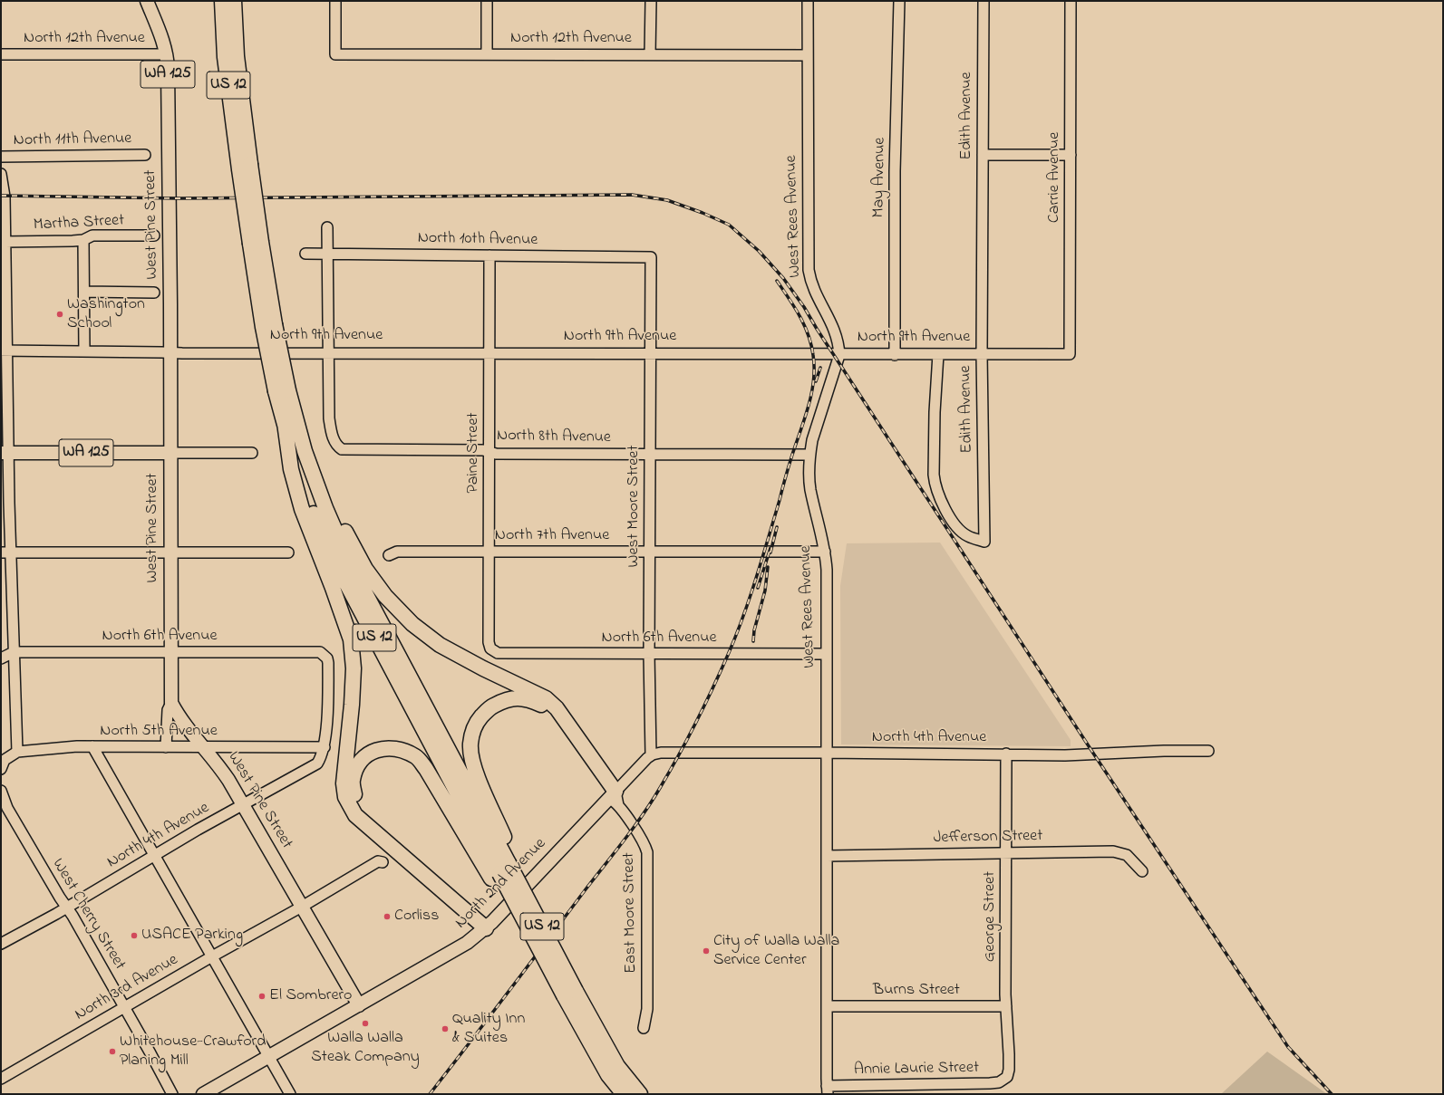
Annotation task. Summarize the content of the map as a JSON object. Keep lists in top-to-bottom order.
{
  "streets": {
    "highway": ["US 12"],
    "main road": ["WA 125", "West Pine Street", "North 2nd Avenue"],
    "street": [
      "North 12th Avenue",
      "Edith Avenue",
      "North 11th Avenue",
      "May Avenue",
      "Carrie Avenue",
      "West Rees Avenue",
      "Martha Street",
      "North 10th Avenue",
      "North 9th Avenue",
      "North 8th Avenue",
      "Paine Street",
      "West Moore Street",
      "North 7th Avenue",
      "North 6th Avenue",
      "North 5th Avenue",
      "North 4th Avenue",
      "Jefferson Street",
      "East Moore Street",
      "West Cherry Street",
      "George Street",
      "North 3rd Avenue",
      "Burns Street",
      "Annie Laurie Street"
    ]
  },
  "crossings": [
    ["North 12th Avenue", "West Rees Avenue"],
    ["North 12th Avenue", "West Pine Street"],
    ["WA 125", "West Pine Street"],
    ["Edith Avenue", "North 9th Avenue"],
    ["May Avenue", "North 9th Avenue"],
    ["Carrie Avenue", "North 9th Avenue"],
    ["West Rees Avenue", "North 9th Avenue"],
    ["West Rees Avenue", "North 8th Avenue"],
    ["West Rees Avenue", "North 7th Avenue"],
    ["West Rees Avenue", "North 6th Avenue"],
    ["West Rees Avenue", "North 4th Avenue"],
    ["West Rees Avenue", "Jefferson Street"],
    ["West Rees Avenue", "Burns Street"],
    ["West Rees Avenue", "Annie Laurie Street"],
    ["West Pine Street", "North 9th Avenue"],
    ["West Pine Street", "North 6th Avenue"],
    ["West Pine Street", "North 5th Avenue"],
    ["West Pine Street", "North 4th Avenue"],
    ["West Pine Street", "North 2nd Avenue"],
    ["West Pine Street", "North 3rd Avenue"],
    ["North 10th Avenue", "Paine Street"],
    ["North 10th Avenue", "West Moore Street"],
    ["North 9th Avenue", "North 8th Avenue"],
    ["North 9th Avenue", "Paine Street"],
    ["North 9th Avenue", "West Moore Street"],
    ["North 8th Avenue", "Paine Street"],
    ["North 8th Avenue", "West Moore Street"],
    ["Paine Street", "North 7th Avenue"],
    ["Paine Street", "North 6th Avenue"],
    ["West Moore Street", "North 7th Avenue"],
    ["West Moore Street", "North 6th Avenue"],
    ["West Moore Street", "North 4th Avenue"],
    ["West Moore Street", "North 2nd Avenue"],
    ["North 6th Avenue", "North 5th Avenue"],
    ["North 6th Avenue", "North 4th Avenue"],
    ["North 5th Avenue", "North 4th Avenue"],
    ["North 4th Avenue", "North 2nd Avenue"],
    ["North 4th Avenue", "West Cherry Street"],
    ["North 4th Avenue", "George Street"],
    ["Jefferson Street", "George Street"],
    ["North 2nd Avenue", "East Moore Street"],
    ["West Cherry Street", "North 3rd Avenue"],
    ["George Street", "Burns Street"],
    ["George Street", "Annie Laurie Street"]
  ],
  "places": [
    "Washington School",
    "Corliss",
    "USACE Parking",
    "City of Walla Walla Service Center",
    "El Sombrero",
    "Walla Walla Steak Company",
    "Quality Inn & Suites",
    "Whitehouse-Crawford Planing Mill"
  ]
}
